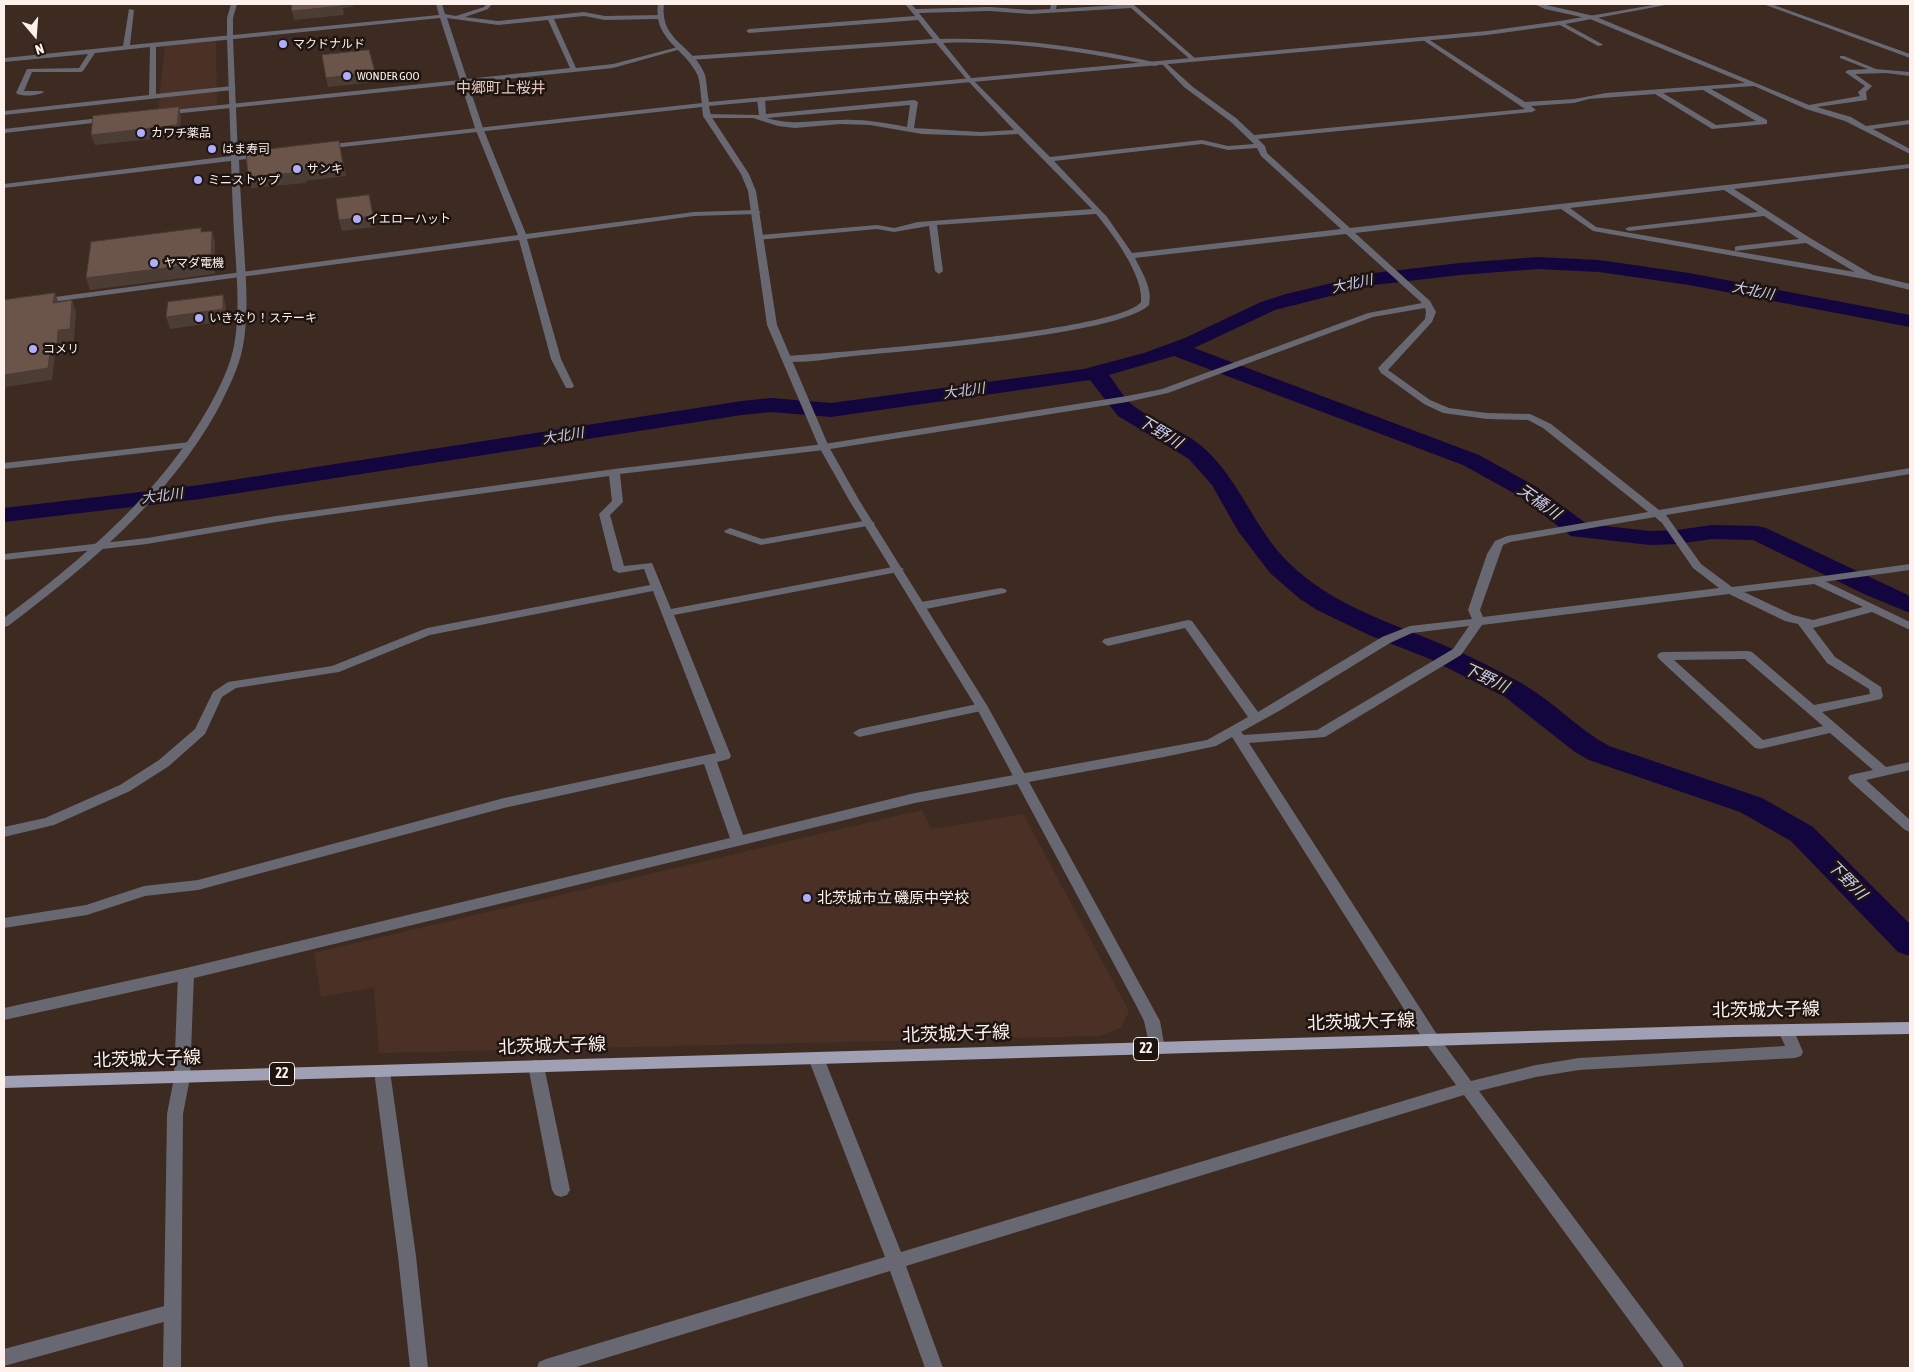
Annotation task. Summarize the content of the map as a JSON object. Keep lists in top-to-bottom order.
{
  "streets": {
    "main road": ["北茨城大子線", "22"]
  },
  "districts": ["中郷町上桜井"],
  "water": ["大北川", "下野川", "天橋川"],
  "places": [
    "マクドナルド",
    "WONDER GOO",
    "カワチ薬品",
    "はま寿司",
    "サンキ",
    "ミニストップ",
    "イエローハット",
    "ヤマダ電機",
    "いきなり！ステーキ",
    "コメリ",
    "北茨城市立 磯原中学校"
  ],
  "north": "bottom"
}
